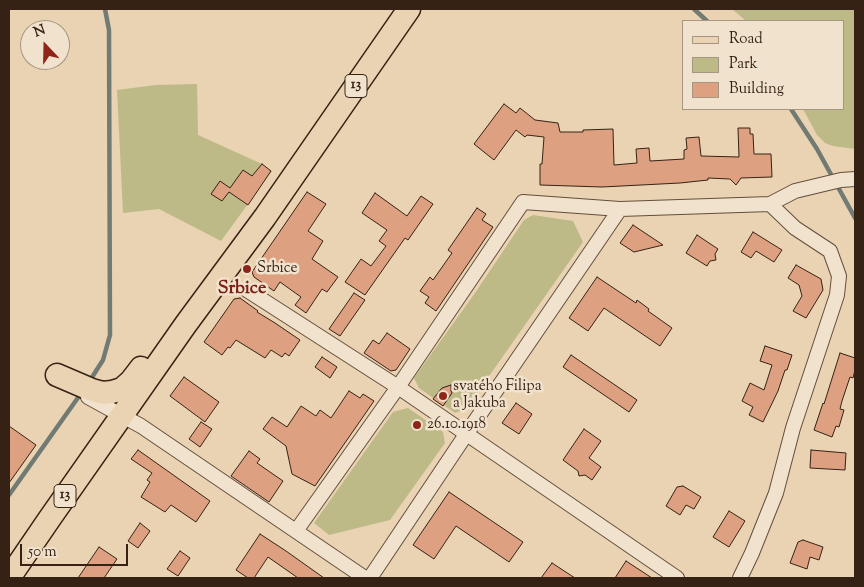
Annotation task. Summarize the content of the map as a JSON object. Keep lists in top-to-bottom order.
{
  "streets": {
    "main road": ["13"]
  },
  "districts": ["Srbice"],
  "places": ["Srbice", "svatého Filipa a Jakuba", "26.10.1918"],
  "legend": ["Road", "Park", "Building"],
  "scale_bar": "50 m",
  "north": "top"
}
